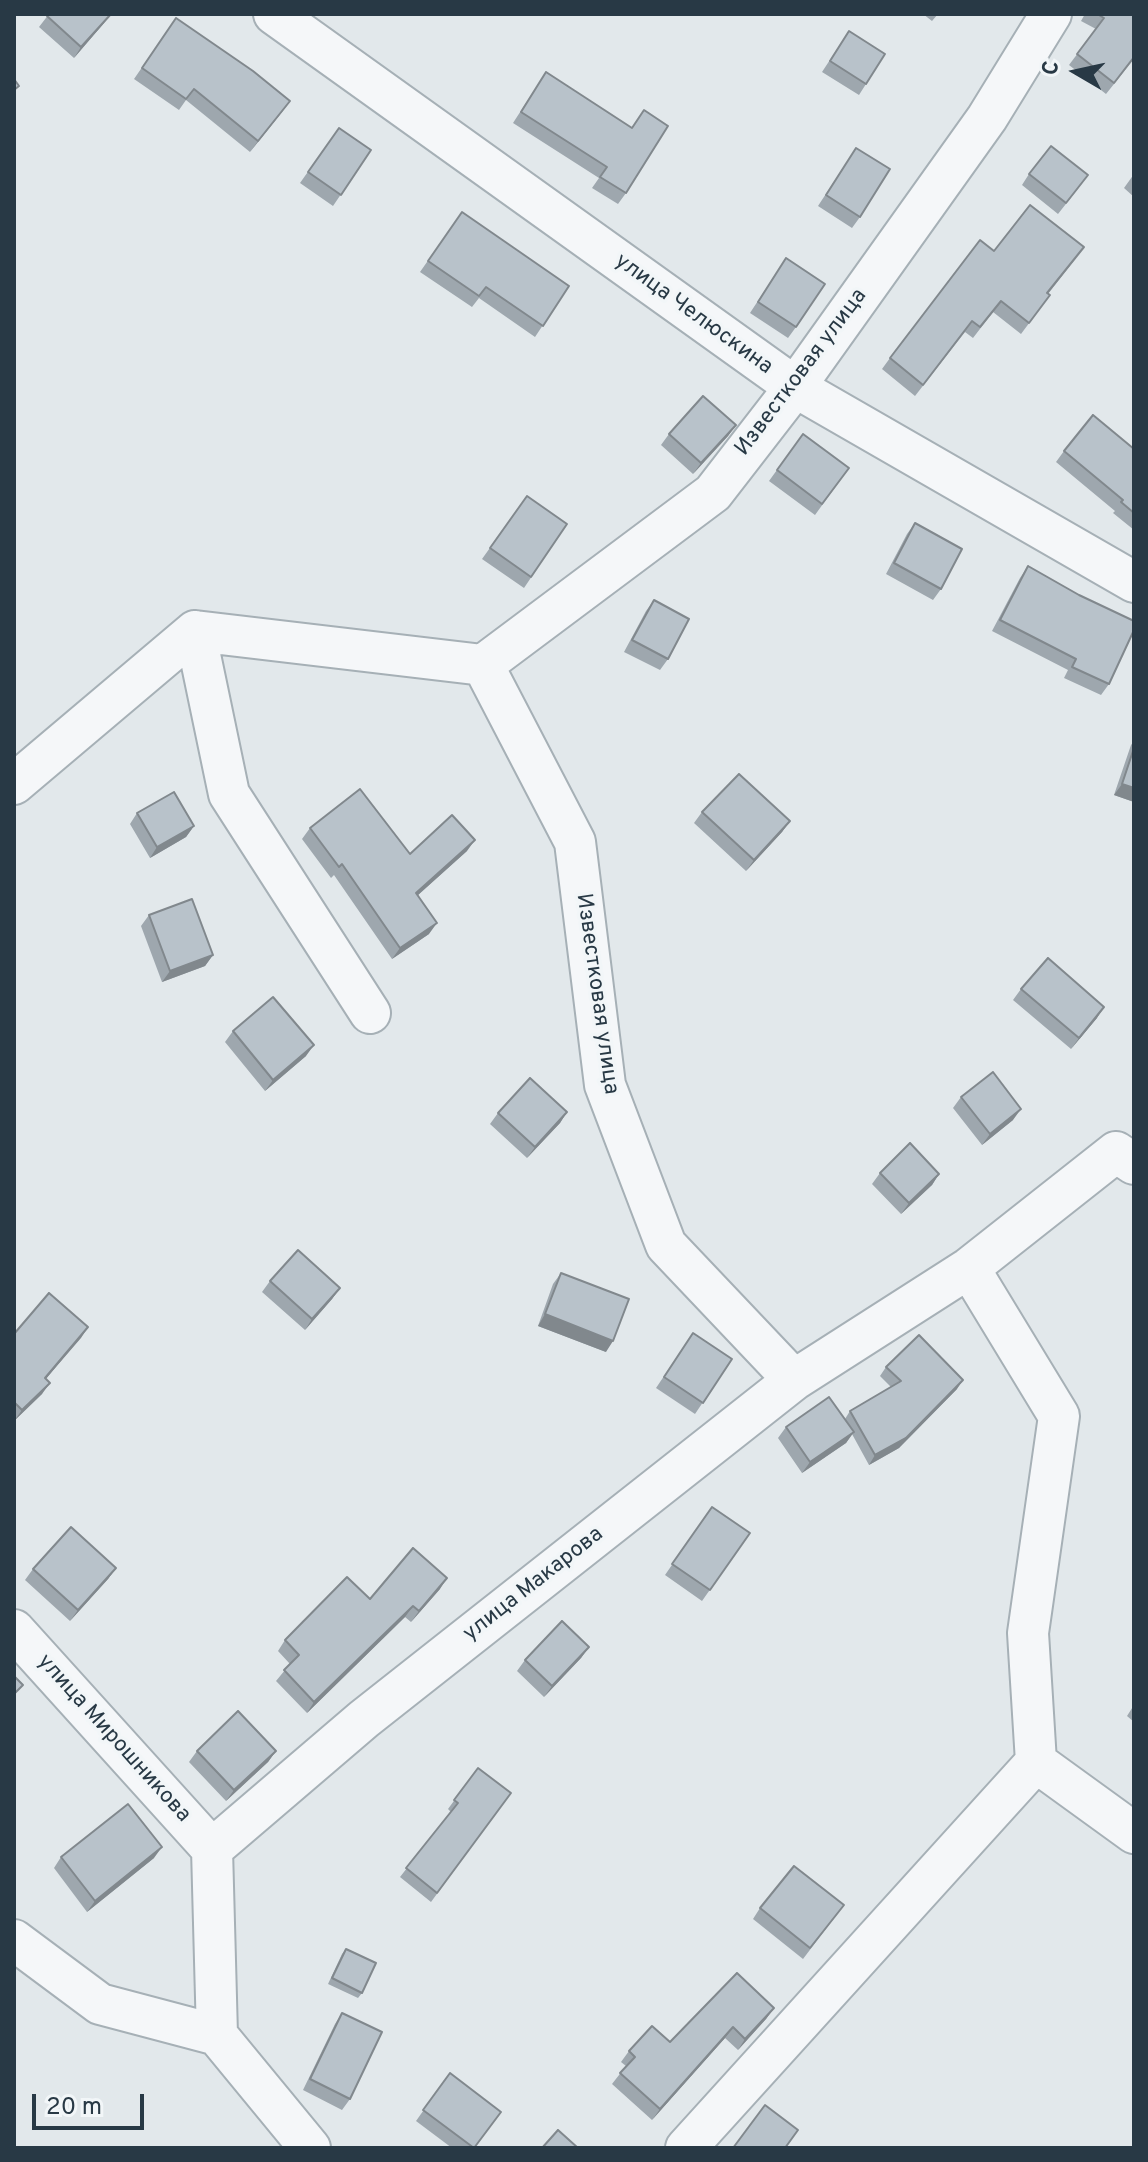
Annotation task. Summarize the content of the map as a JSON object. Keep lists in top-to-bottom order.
{
  "streets": {
    "street": [
      "улица Челюскина",
      "Известковая улица",
      "улица Макарова",
      "улица Мирошникова"
    ]
  },
  "crossings": [
    ["улица Челюскина", "Известковая улица"],
    ["Известковая улица", "улица Макарова"],
    ["улица Макарова", "улица Мирошникова"]
  ],
  "scale_bar": "20 m",
  "north": "left"
}
